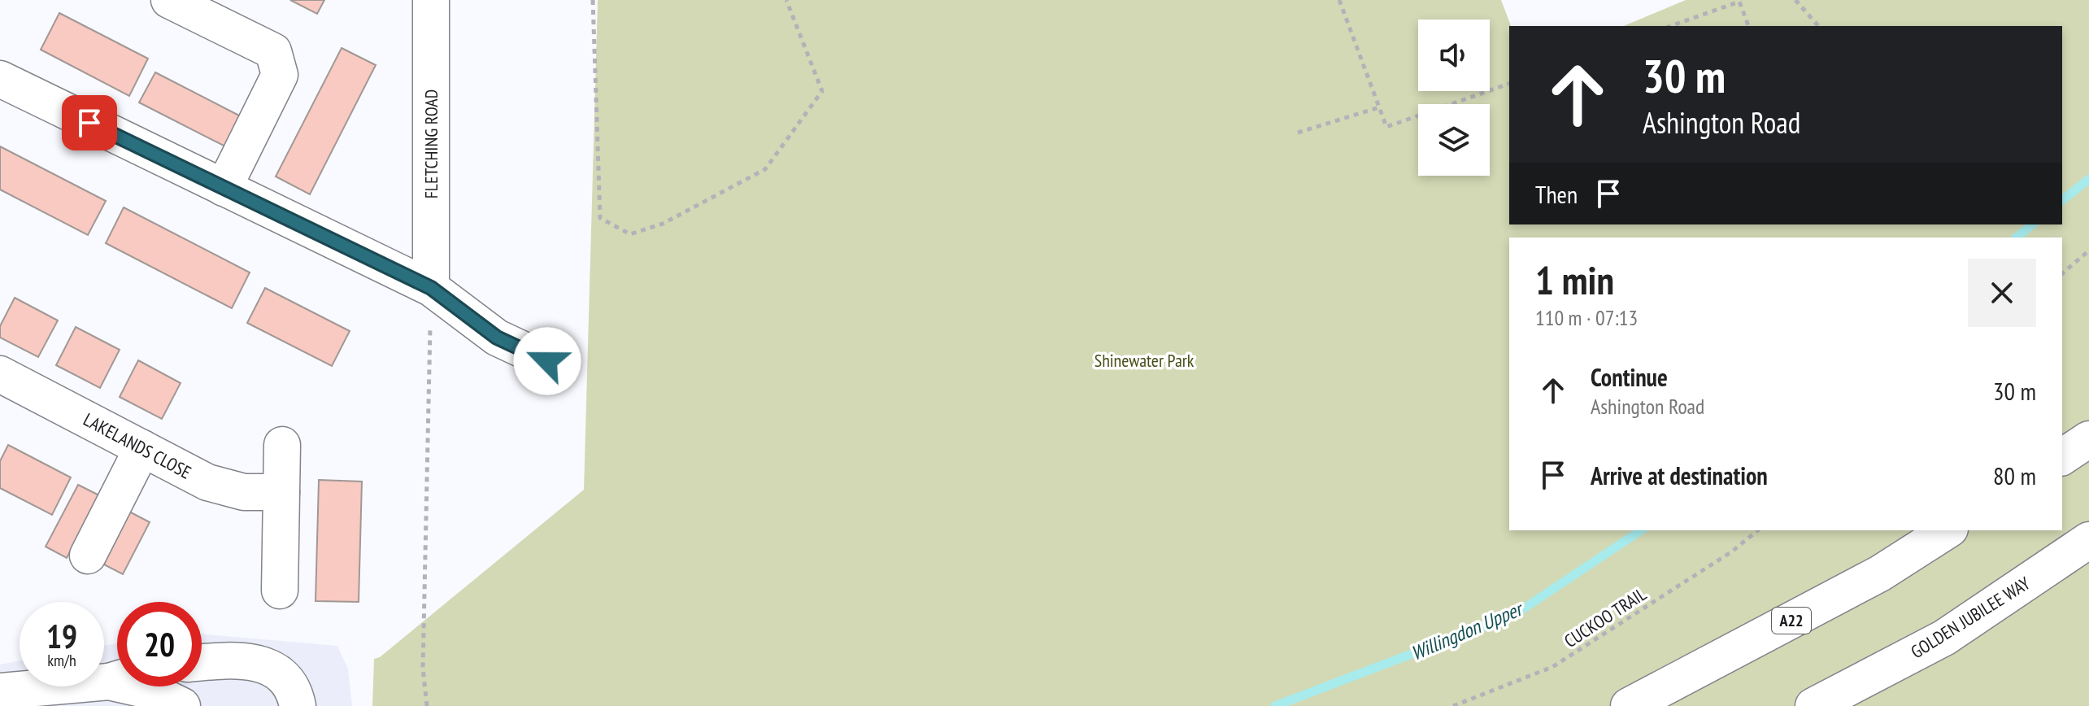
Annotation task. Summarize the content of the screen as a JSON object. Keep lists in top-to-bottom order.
{
  "streets": {
    "main road": [
      "FLETCHING ROAD",
      "LAKELANDS CLOSE",
      "GOLDEN JUBILEE WAY",
      "A22"
    ],
    "path": ["CUCKOO TRAIL"]
  },
  "water": ["Willingdon Upper"],
  "parks": ["Shinewater Park"],
  "page": {
    "turn": ["30 m", "Ashington Road"],
    "then": "Then",
    "heading": ["1 min", "110 m · 07:13"],
    "list": [
      {
        "name": "Continue",
        "note": "Ashington Road",
        "value": "30 m"
      },
      {
        "name": "Arrive at destination",
        "value": "80 m"
      }
    ],
    "speed": "19 km/h",
    "limit": "20"
  }
}
